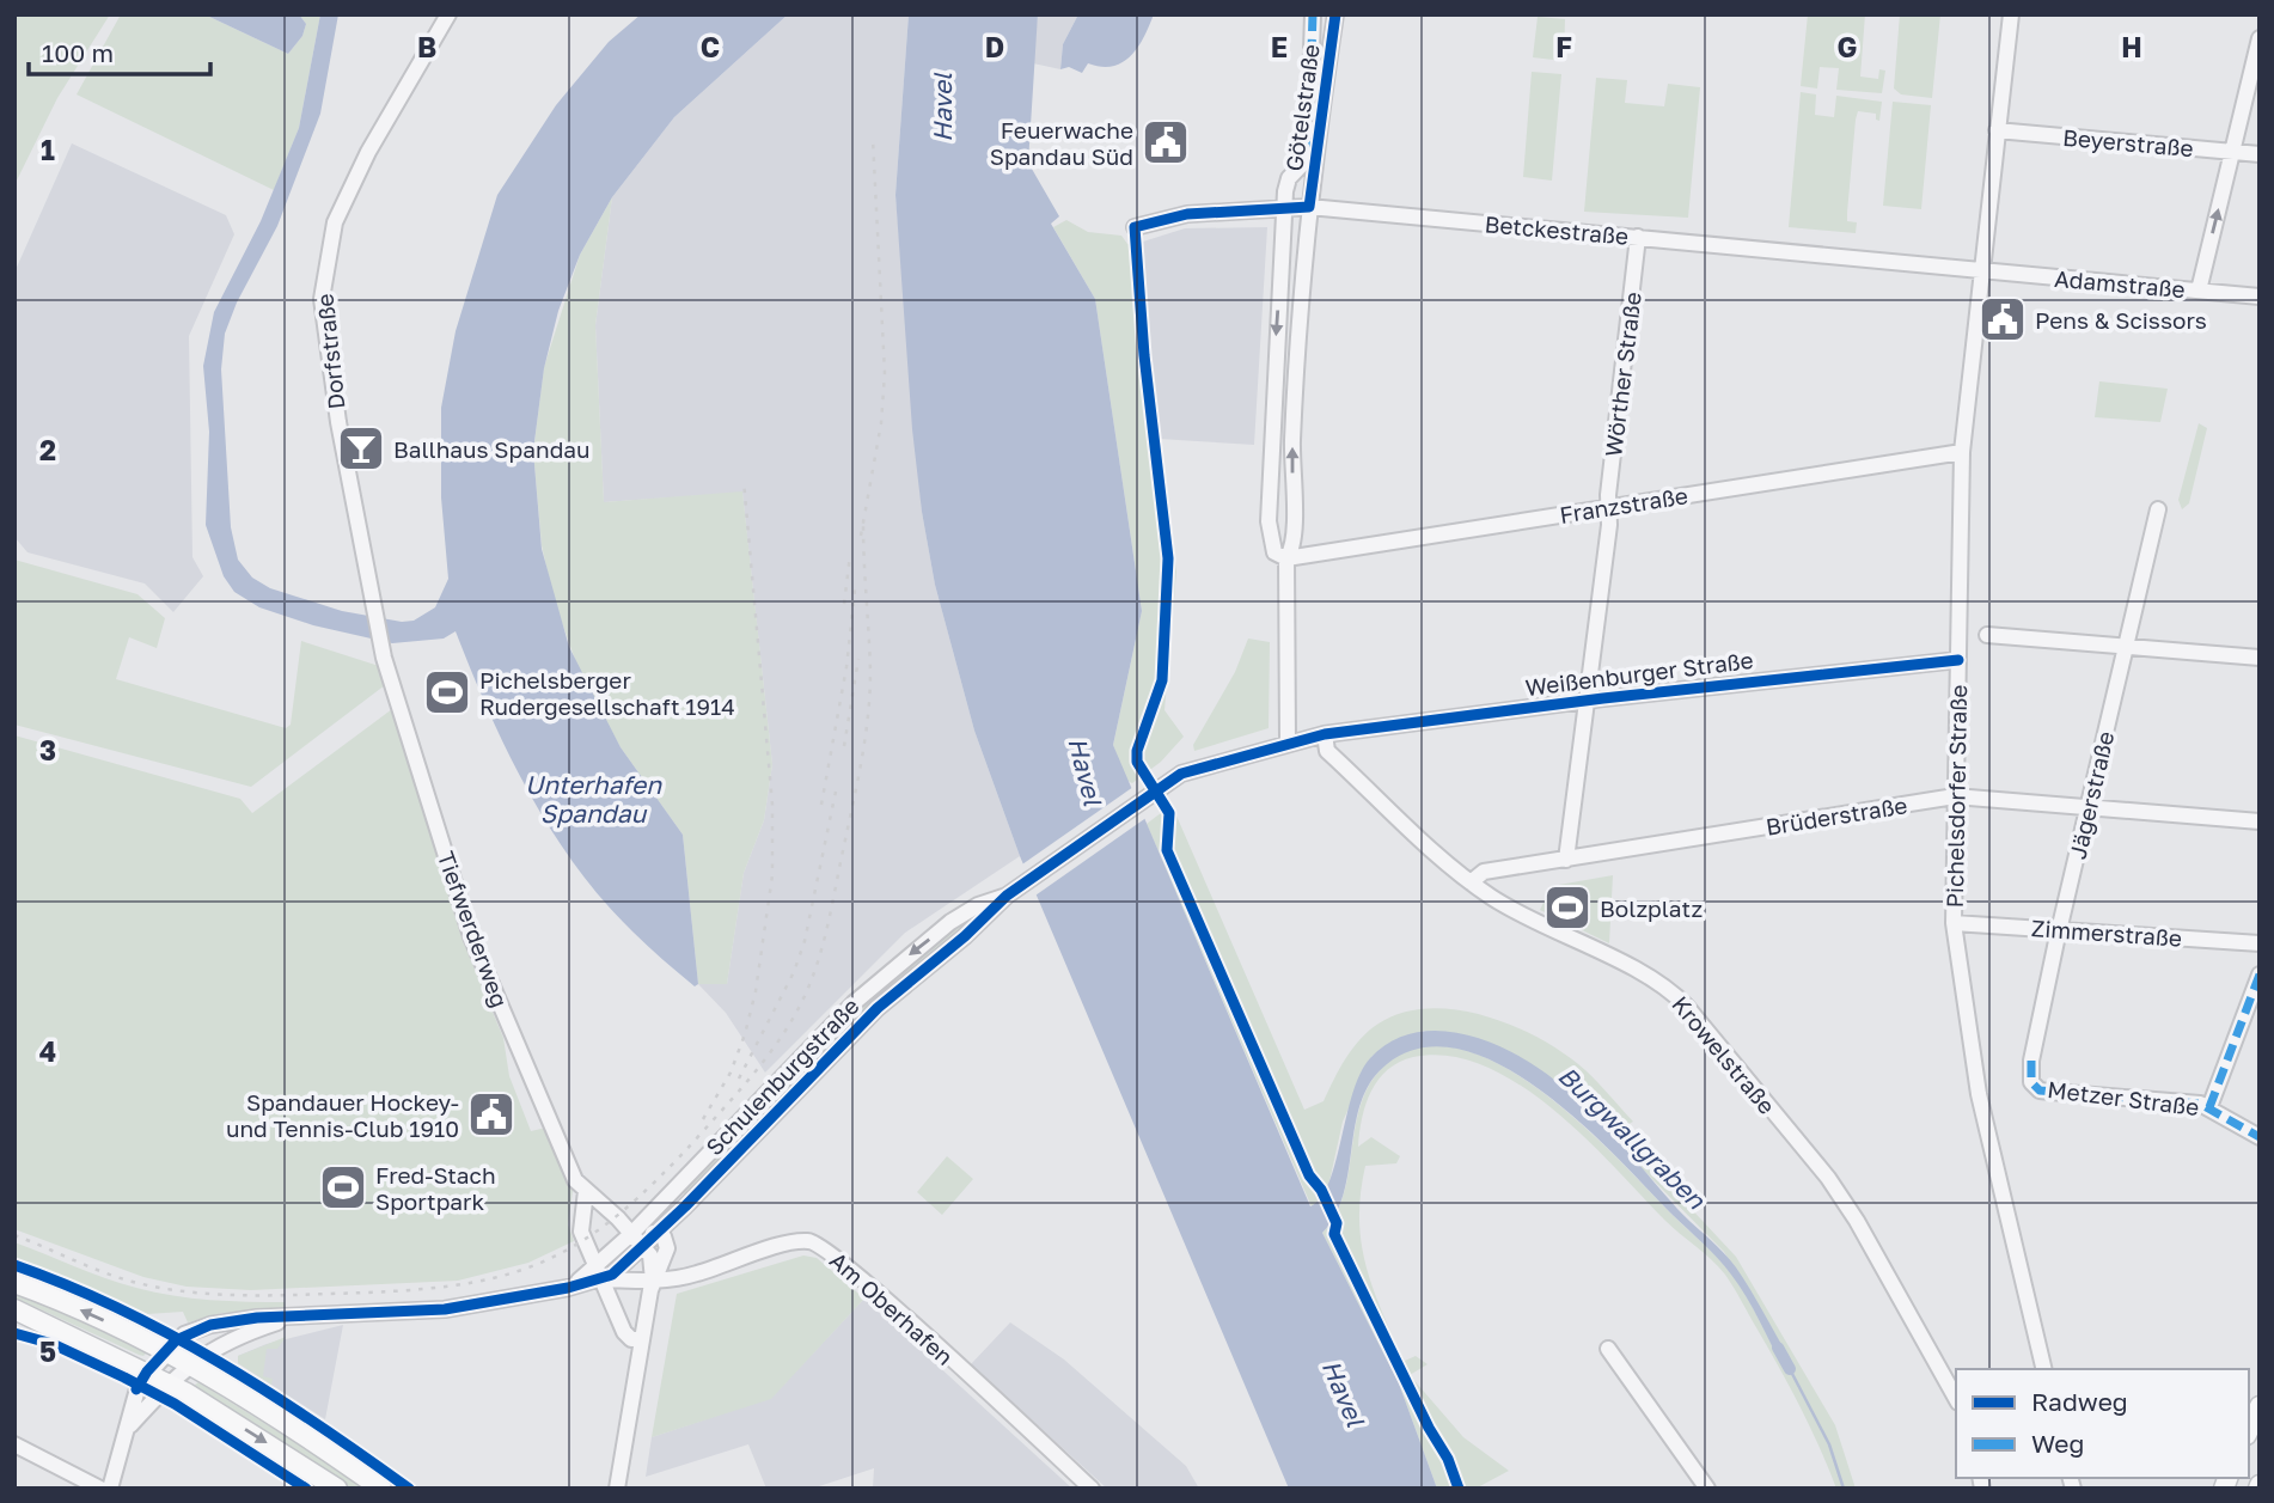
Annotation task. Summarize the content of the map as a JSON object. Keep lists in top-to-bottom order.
{
  "streets": {
    "street": [
      "Götelstraße",
      "Beyerstraße",
      "Betckestraße",
      "Adamstraße",
      "Dorfstraße",
      "Wörther Straße",
      "Franzstraße",
      "Weißenburger Straße",
      "Jägerstraße",
      "Pichelsdorfer Straße",
      "Brüderstraße",
      "Tiefwerderweg",
      "Zimmerstraße",
      "Krowelstraße",
      "Schulenburgstraße",
      "Metzer Straße",
      "Am Oberhafen"
    ]
  },
  "crossings": [
    ["Götelstraße", "Betckestraße"],
    ["Götelstraße", "Franzstraße"],
    ["Beyerstraße", "Pichelsdorfer Straße"],
    ["Betckestraße", "Adamstraße"],
    ["Betckestraße", "Wörther Straße"],
    ["Betckestraße", "Pichelsdorfer Straße"],
    ["Adamstraße", "Pichelsdorfer Straße"],
    ["Dorfstraße", "Tiefwerderweg"],
    ["Wörther Straße", "Franzstraße"],
    ["Wörther Straße", "Weißenburger Straße"],
    ["Wörther Straße", "Brüderstraße"],
    ["Franzstraße", "Pichelsdorfer Straße"],
    ["Weißenburger Straße", "Pichelsdorfer Straße"],
    ["Weißenburger Straße", "Krowelstraße"],
    ["Jägerstraße", "Brüderstraße"],
    ["Jägerstraße", "Zimmerstraße"],
    ["Jägerstraße", "Metzer Straße"],
    ["Pichelsdorfer Straße", "Brüderstraße"],
    ["Pichelsdorfer Straße", "Zimmerstraße"],
    ["Brüderstraße", "Krowelstraße"],
    ["Tiefwerderweg", "Schulenburgstraße"],
    ["Tiefwerderweg", "Am Oberhafen"]
  ],
  "water": ["Havel", "Unterhafen Spandau", "Burgwallgraben"],
  "places": {
    "public building": ["Feuerwache Spandau Süd", "Pens & Scissors", "Spandauer Hockey- und Tennis-Club 1910"],
    "bar": ["Ballhaus Spandau"],
    "sports": ["Pichelsberger Rudergesellschaft 1914", "Bolzplatz", "Fred-Stach Sportpark"]
  },
  "legend": ["Radweg", "Weg"],
  "scale_bar": "100 m",
  "grid": {
    "columns": [
      "B",
      "C",
      "D",
      "E",
      "F",
      "G",
      "H"
    ],
    "rows": [
      "1",
      "2",
      "3",
      "4",
      "5"
    ]
  }
}
